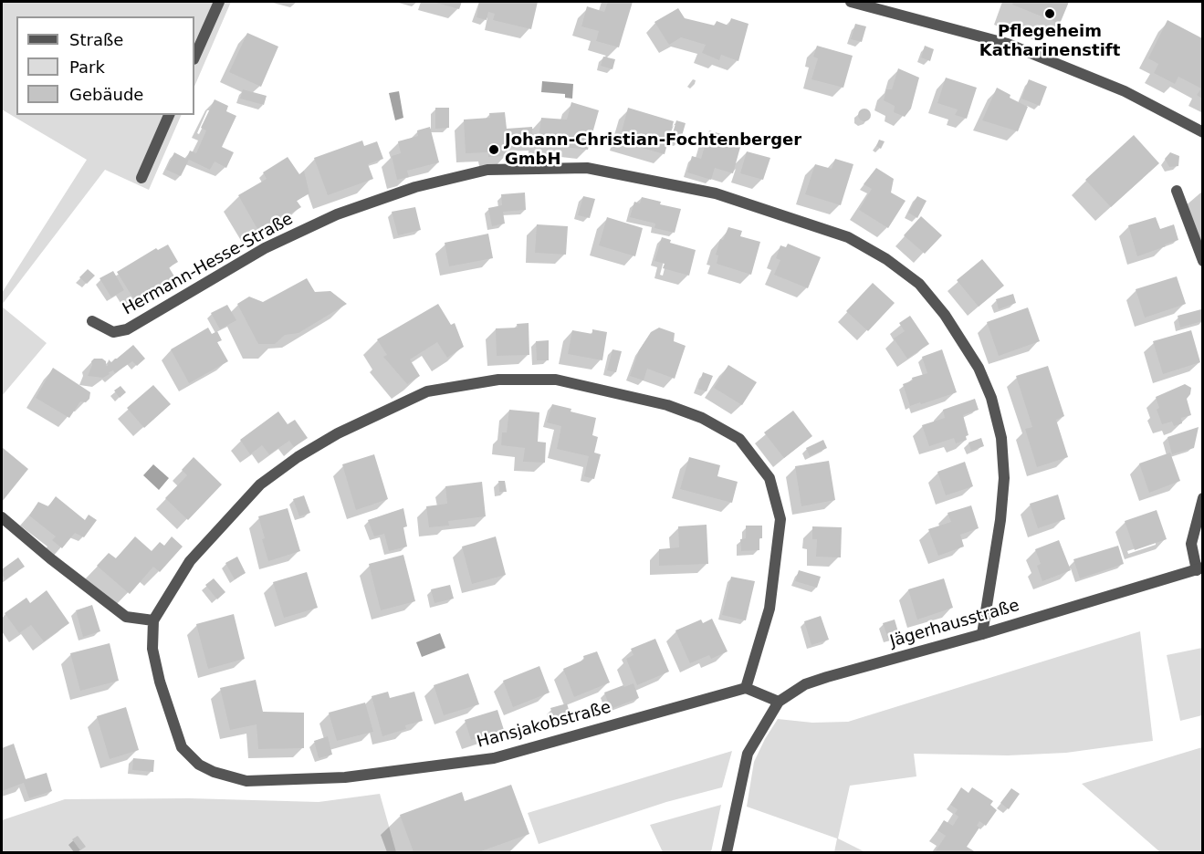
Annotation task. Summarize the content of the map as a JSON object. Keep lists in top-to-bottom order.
{
  "streets": {
    "street": ["Hermann-Hesse-Straße", "Jägerhausstraße", "Hansjakobstraße"]
  },
  "crossings": [
    ["Hermann-Hesse-Straße", "Jägerhausstraße"]
  ],
  "places": ["Pflegeheim Katharinenstift", "Johann-Christian-Fochtenberger GmbH"],
  "legend": ["Straße", "Park", "Gebäude"]
}
